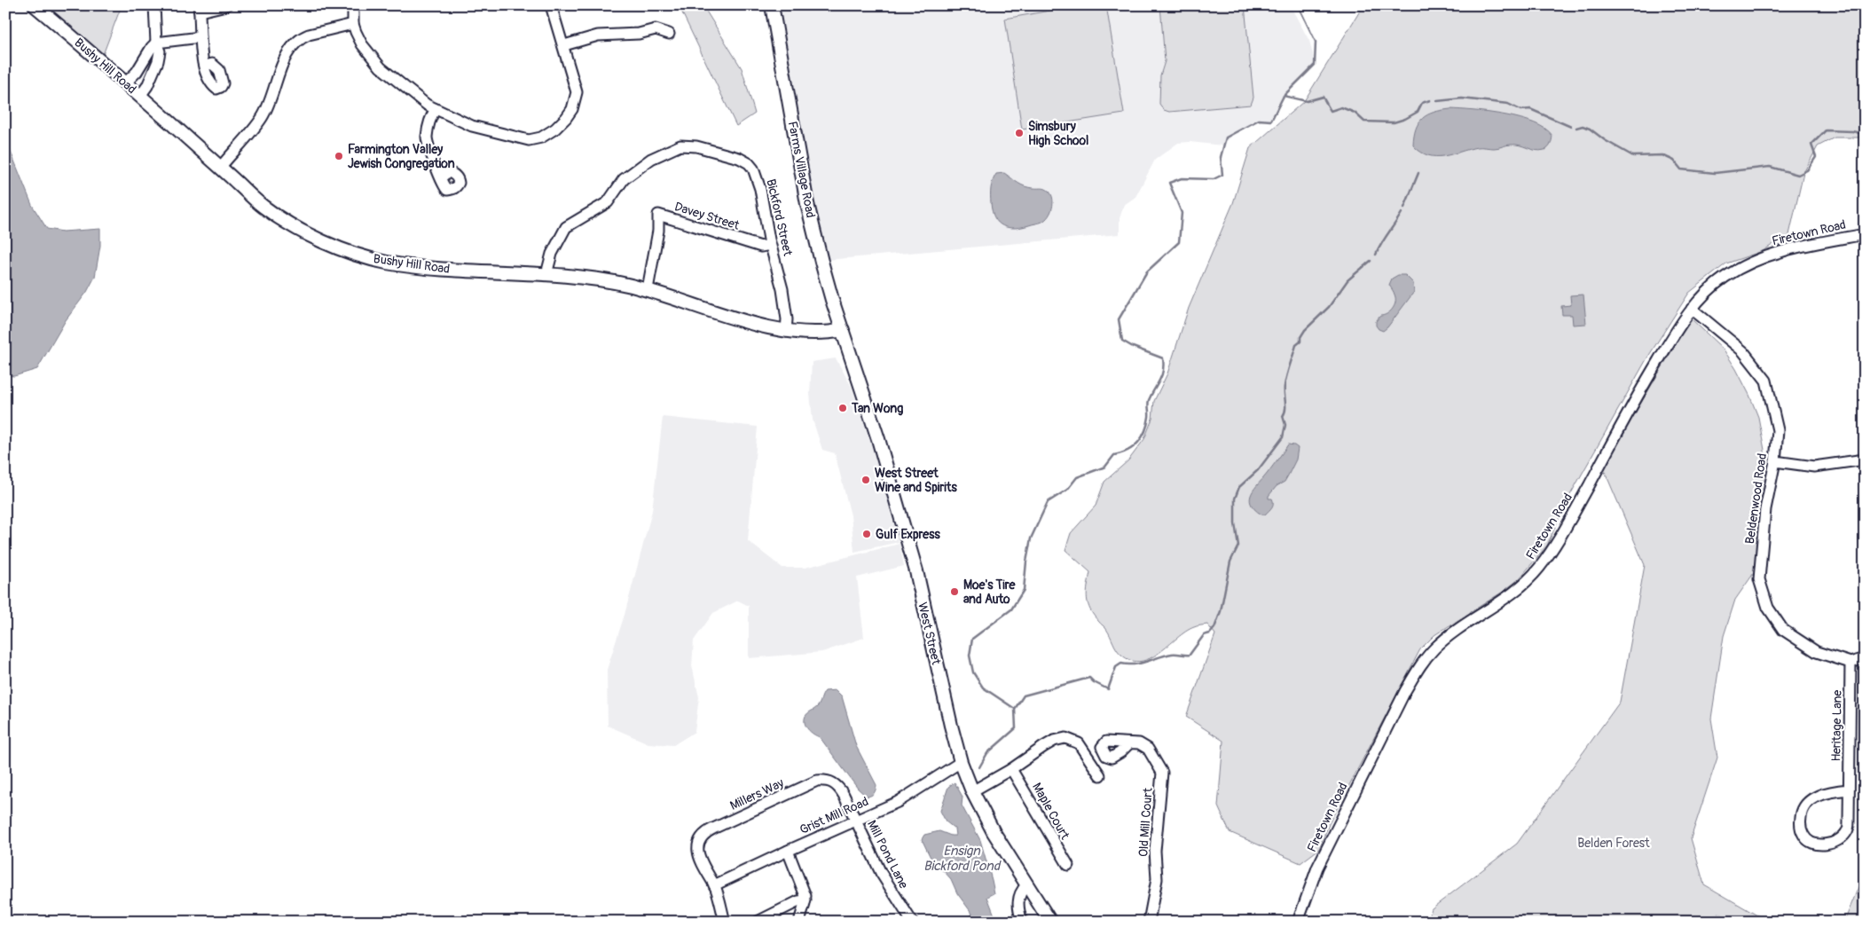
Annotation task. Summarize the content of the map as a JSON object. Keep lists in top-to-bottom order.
{
  "streets": {
    "main road": ["Bushy Hill Road", "Farms Village Road", "West Street"],
    "street": [
      "Davey Street",
      "Bickford Street",
      "Firetown Road",
      "Beldenwood Road",
      "Heritage Lane",
      "Millers Way",
      "Maple Court",
      "Grist Mill Road",
      "Old Mill Court",
      "Mill Pond Lane"
    ]
  },
  "crossings": [
    ["Bushy Hill Road", "Farms Village Road"],
    ["Bushy Hill Road", "Davey Street"],
    ["Bushy Hill Road", "Bickford Street"],
    ["Bushy Hill Road", "West Street"],
    ["Farms Village Road", "West Street"],
    ["Davey Street", "Bickford Street"],
    ["Firetown Road", "Beldenwood Road"],
    ["Beldenwood Road", "Heritage Lane"],
    ["West Street", "Grist Mill Road"],
    ["Millers Way", "Grist Mill Road"],
    ["Millers Way", "Mill Pond Lane"],
    ["Grist Mill Road", "Mill Pond Lane"]
  ],
  "water": ["Ensign Bickford Pond"],
  "parks": ["Belden Forest"],
  "places": [
    "Simsbury High School",
    "Farmington Valley Jewish Congregation",
    "Tan Wong",
    "West Street Wine and Spirits",
    "Gulf Express",
    "Moe's Tire and Auto"
  ]
}
